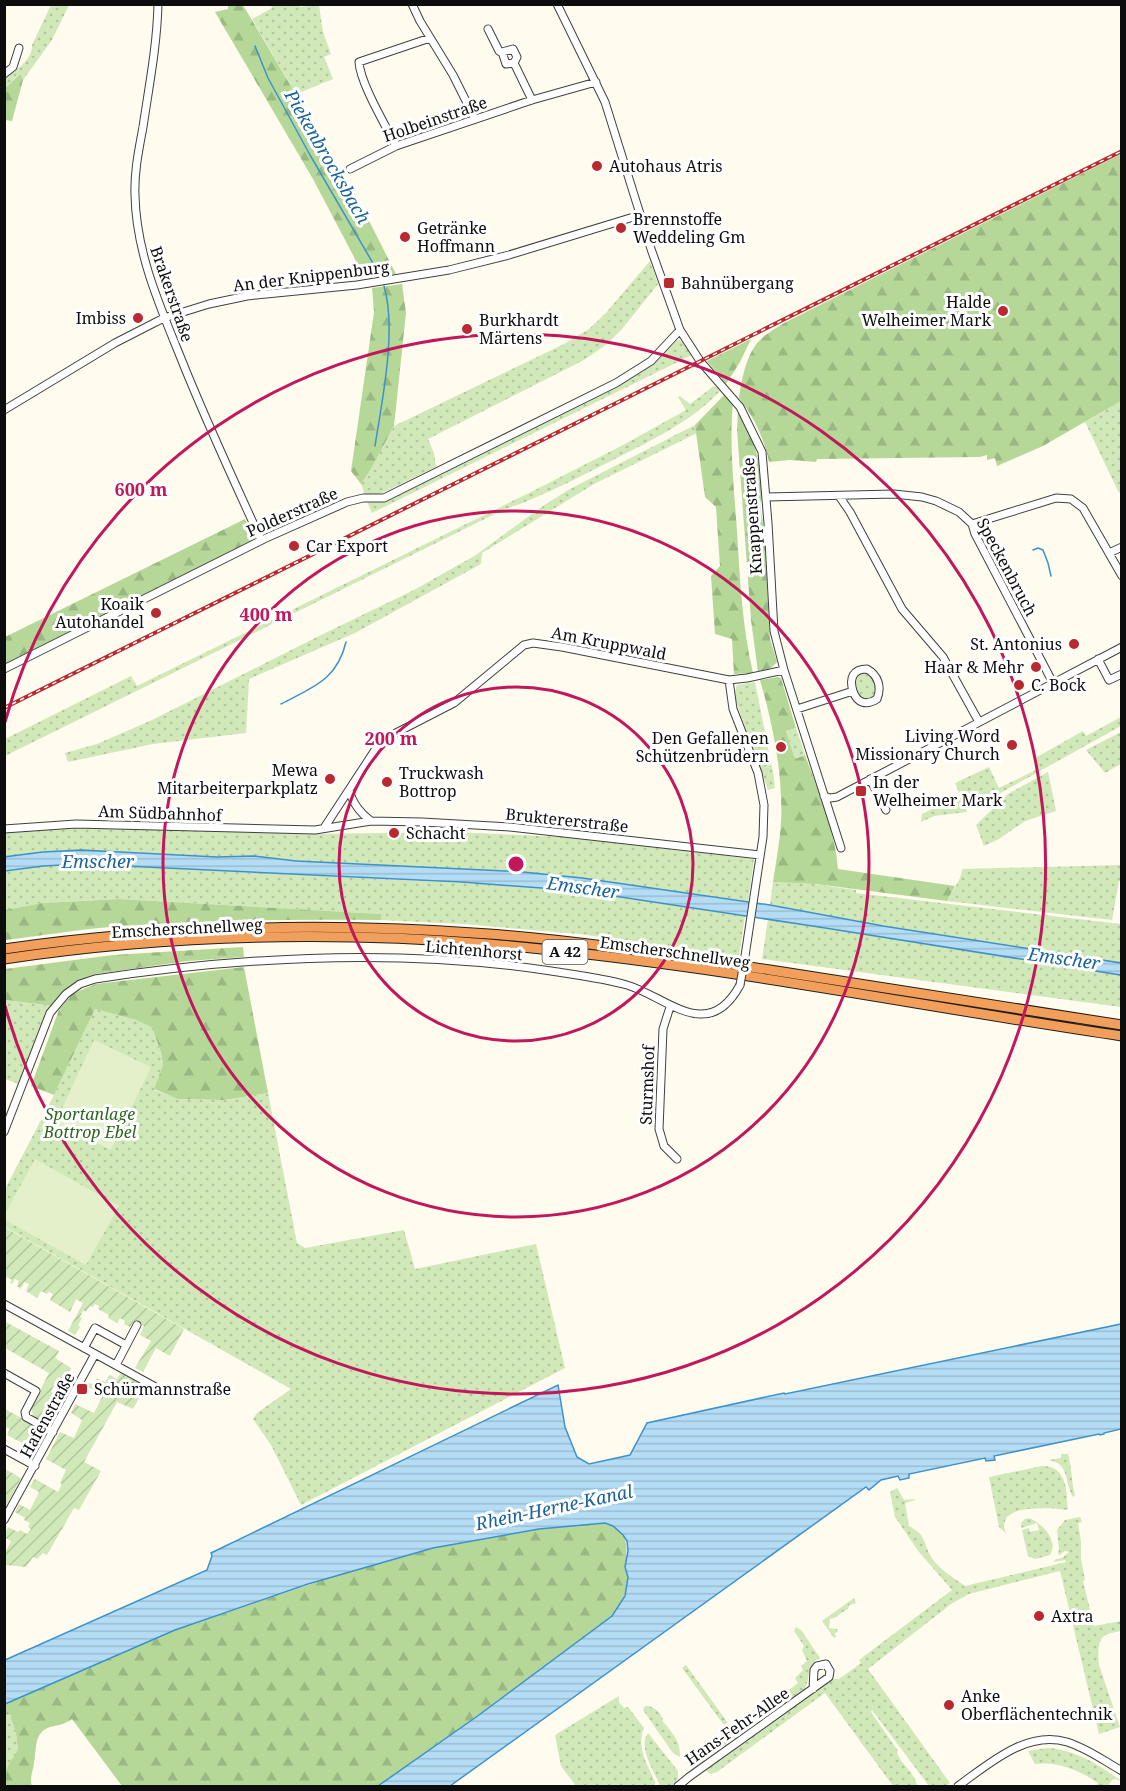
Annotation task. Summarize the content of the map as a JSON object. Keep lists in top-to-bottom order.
{
  "streets": {
    "highway": ["Emscherschnellweg", "A 42"],
    "street": [
      "Holbeinstraße",
      "An der Knippenburg",
      "Brakerstraße",
      "Polderstraße",
      "Knappenstraße",
      "Speckenbruch",
      "Am Kruppwald",
      "Am Südbahnhof",
      "Bruktererstraße",
      "Lichtenhorst",
      "Sturmshof",
      "Hafenstraße",
      "Hans-Fehr-Allee"
    ]
  },
  "crossings": [
    ["Holbeinstraße", "Knappenstraße"],
    ["An der Knippenburg", "Brakerstraße"],
    ["An der Knippenburg", "Knappenstraße"],
    ["Brakerstraße", "Polderstraße"],
    ["Polderstraße", "Knappenstraße"],
    ["Knappenstraße", "Speckenbruch"],
    ["Knappenstraße", "Am Kruppwald"],
    ["Am Kruppwald", "Bruktererstraße"],
    ["Am Kruppwald", "Lichtenhorst"],
    ["Am Südbahnhof", "Bruktererstraße"],
    ["Bruktererstraße", "Lichtenhorst"],
    ["Lichtenhorst", "Sturmshof"]
  ],
  "water": ["Piekenbrocksbach", "Emscher", "Rhein-Herne-Kanal"],
  "parks": ["Sportanlage Bottrop Ebel"],
  "places": {
    "other": [
      "Autohaus Atris",
      "Brennstoffe Weddeling Gm",
      "Getränke Hoffmann",
      "Halde Welheimer Mark",
      "Imbiss",
      "Burkhardt Märtens",
      "Car Export",
      "Koaik Autohandel",
      "St. Antonius",
      "Haar & Mehr",
      "C. Bock",
      "Living Word Missionary Church",
      "Den Gefallenen Schützenbrüdern",
      "Mewa Mitarbeiterparkplatz",
      "Truckwash Bottrop",
      "Schacht",
      "Axtra",
      "Anke Oberflächentechnik"
    ],
    "transit": ["Bahnübergang", "In der Welheimer Mark", "Schürmannstraße"]
  },
  "rings": ["600 m", "400 m", "200 m"]
}
